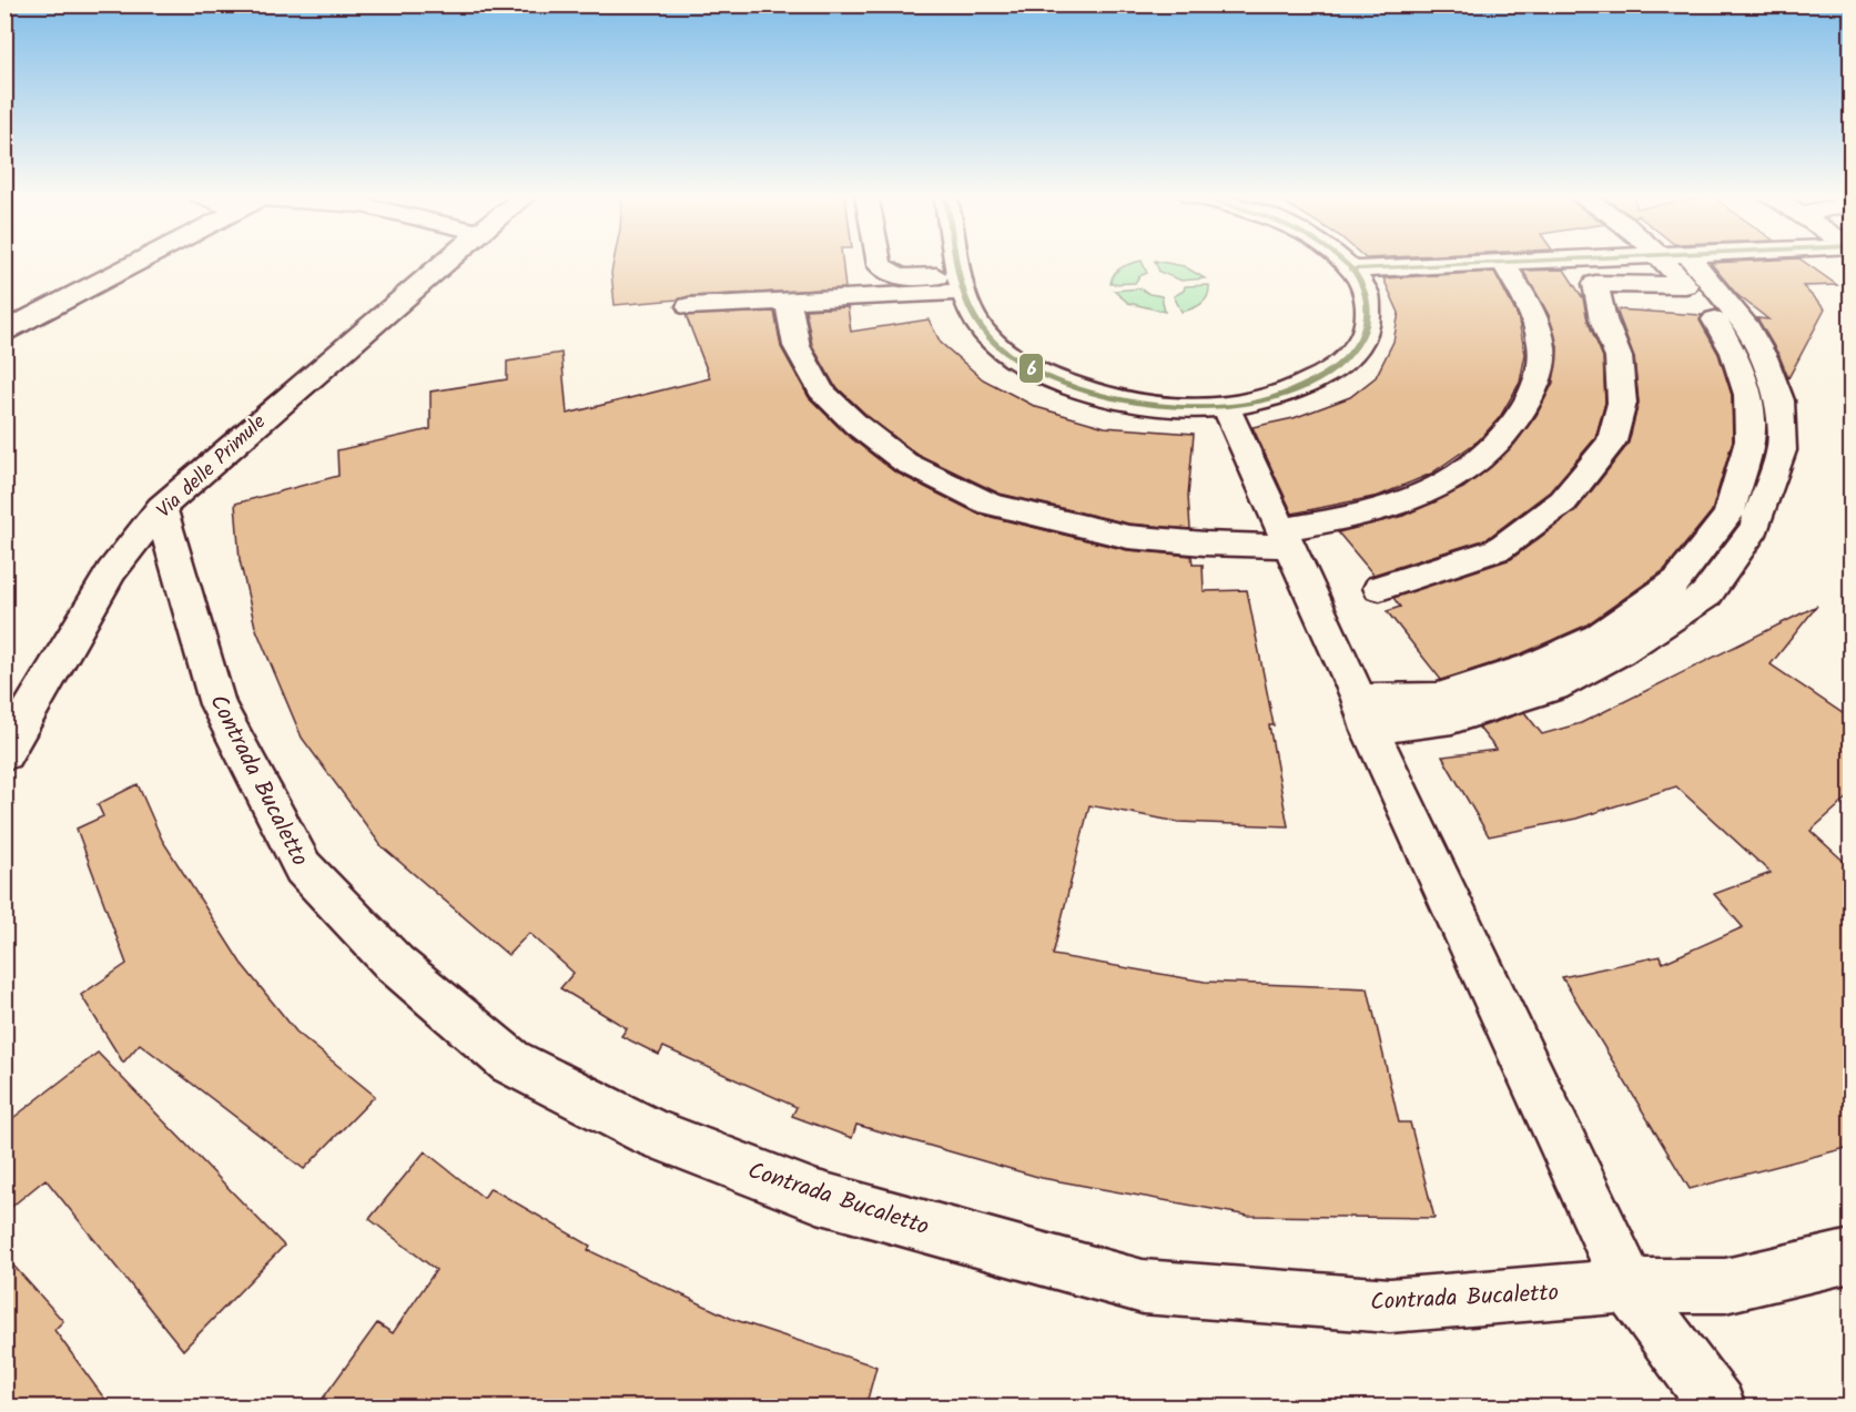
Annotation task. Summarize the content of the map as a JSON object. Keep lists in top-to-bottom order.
{
  "streets": {
    "street": ["Via delle Primule", "Contrada Bucaletto"]
  },
  "crossings": [
    ["Via delle Primule", "Contrada Bucaletto"]
  ],
  "lines": ["transit line 6"]
}
